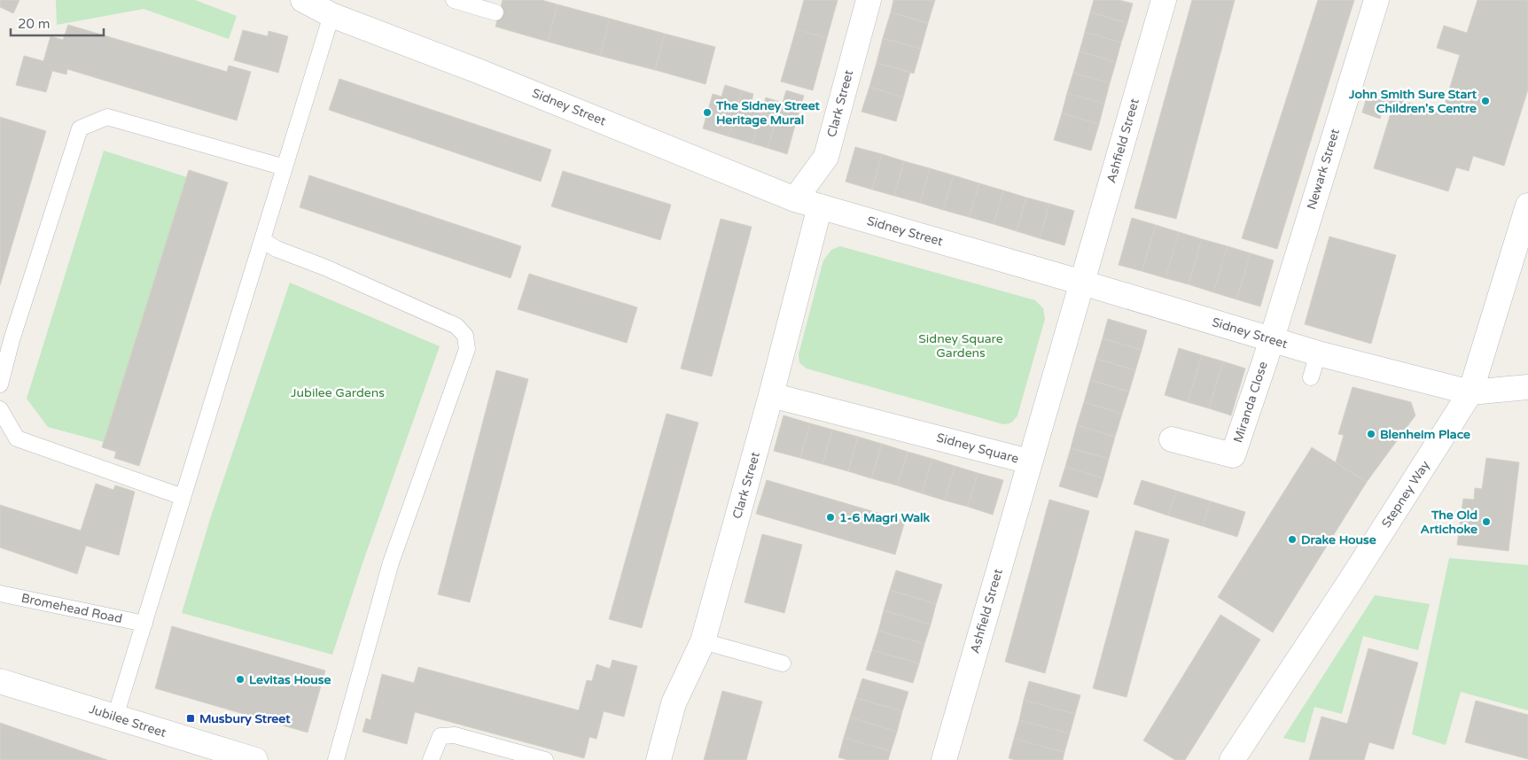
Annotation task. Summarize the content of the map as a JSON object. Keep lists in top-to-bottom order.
{
  "streets": {
    "street": [
      "Clark Street",
      "Sidney Street",
      "Ashfield Street",
      "Newark Street",
      "Miranda Close",
      "Sidney Square",
      "Stepney Way",
      "Jubilee Street"
    ],
    "lane": ["Bromehead Road"]
  },
  "crossings": [
    ["Clark Street", "Sidney Street"],
    ["Clark Street", "Sidney Square"],
    ["Sidney Street", "Ashfield Street"],
    ["Sidney Street", "Newark Street"],
    ["Sidney Street", "Miranda Close"],
    ["Sidney Street", "Sidney Square"],
    ["Sidney Street", "Stepney Way"],
    ["Ashfield Street", "Sidney Square"],
    ["Newark Street", "Miranda Close"]
  ],
  "parks": ["Sidney Square Gardens", "Jubilee Gardens"],
  "places": {
    "other": [
      "John Smith Sure Start Children's Centre",
      "The Sidney Street Heritage Mural",
      "Blenheim Place",
      "1-6 Magri Walk",
      "The Old Artichoke",
      "Drake House",
      "Levitas House"
    ],
    "transit": ["Musbury Street"]
  },
  "scale_bar": "20 m"
}
